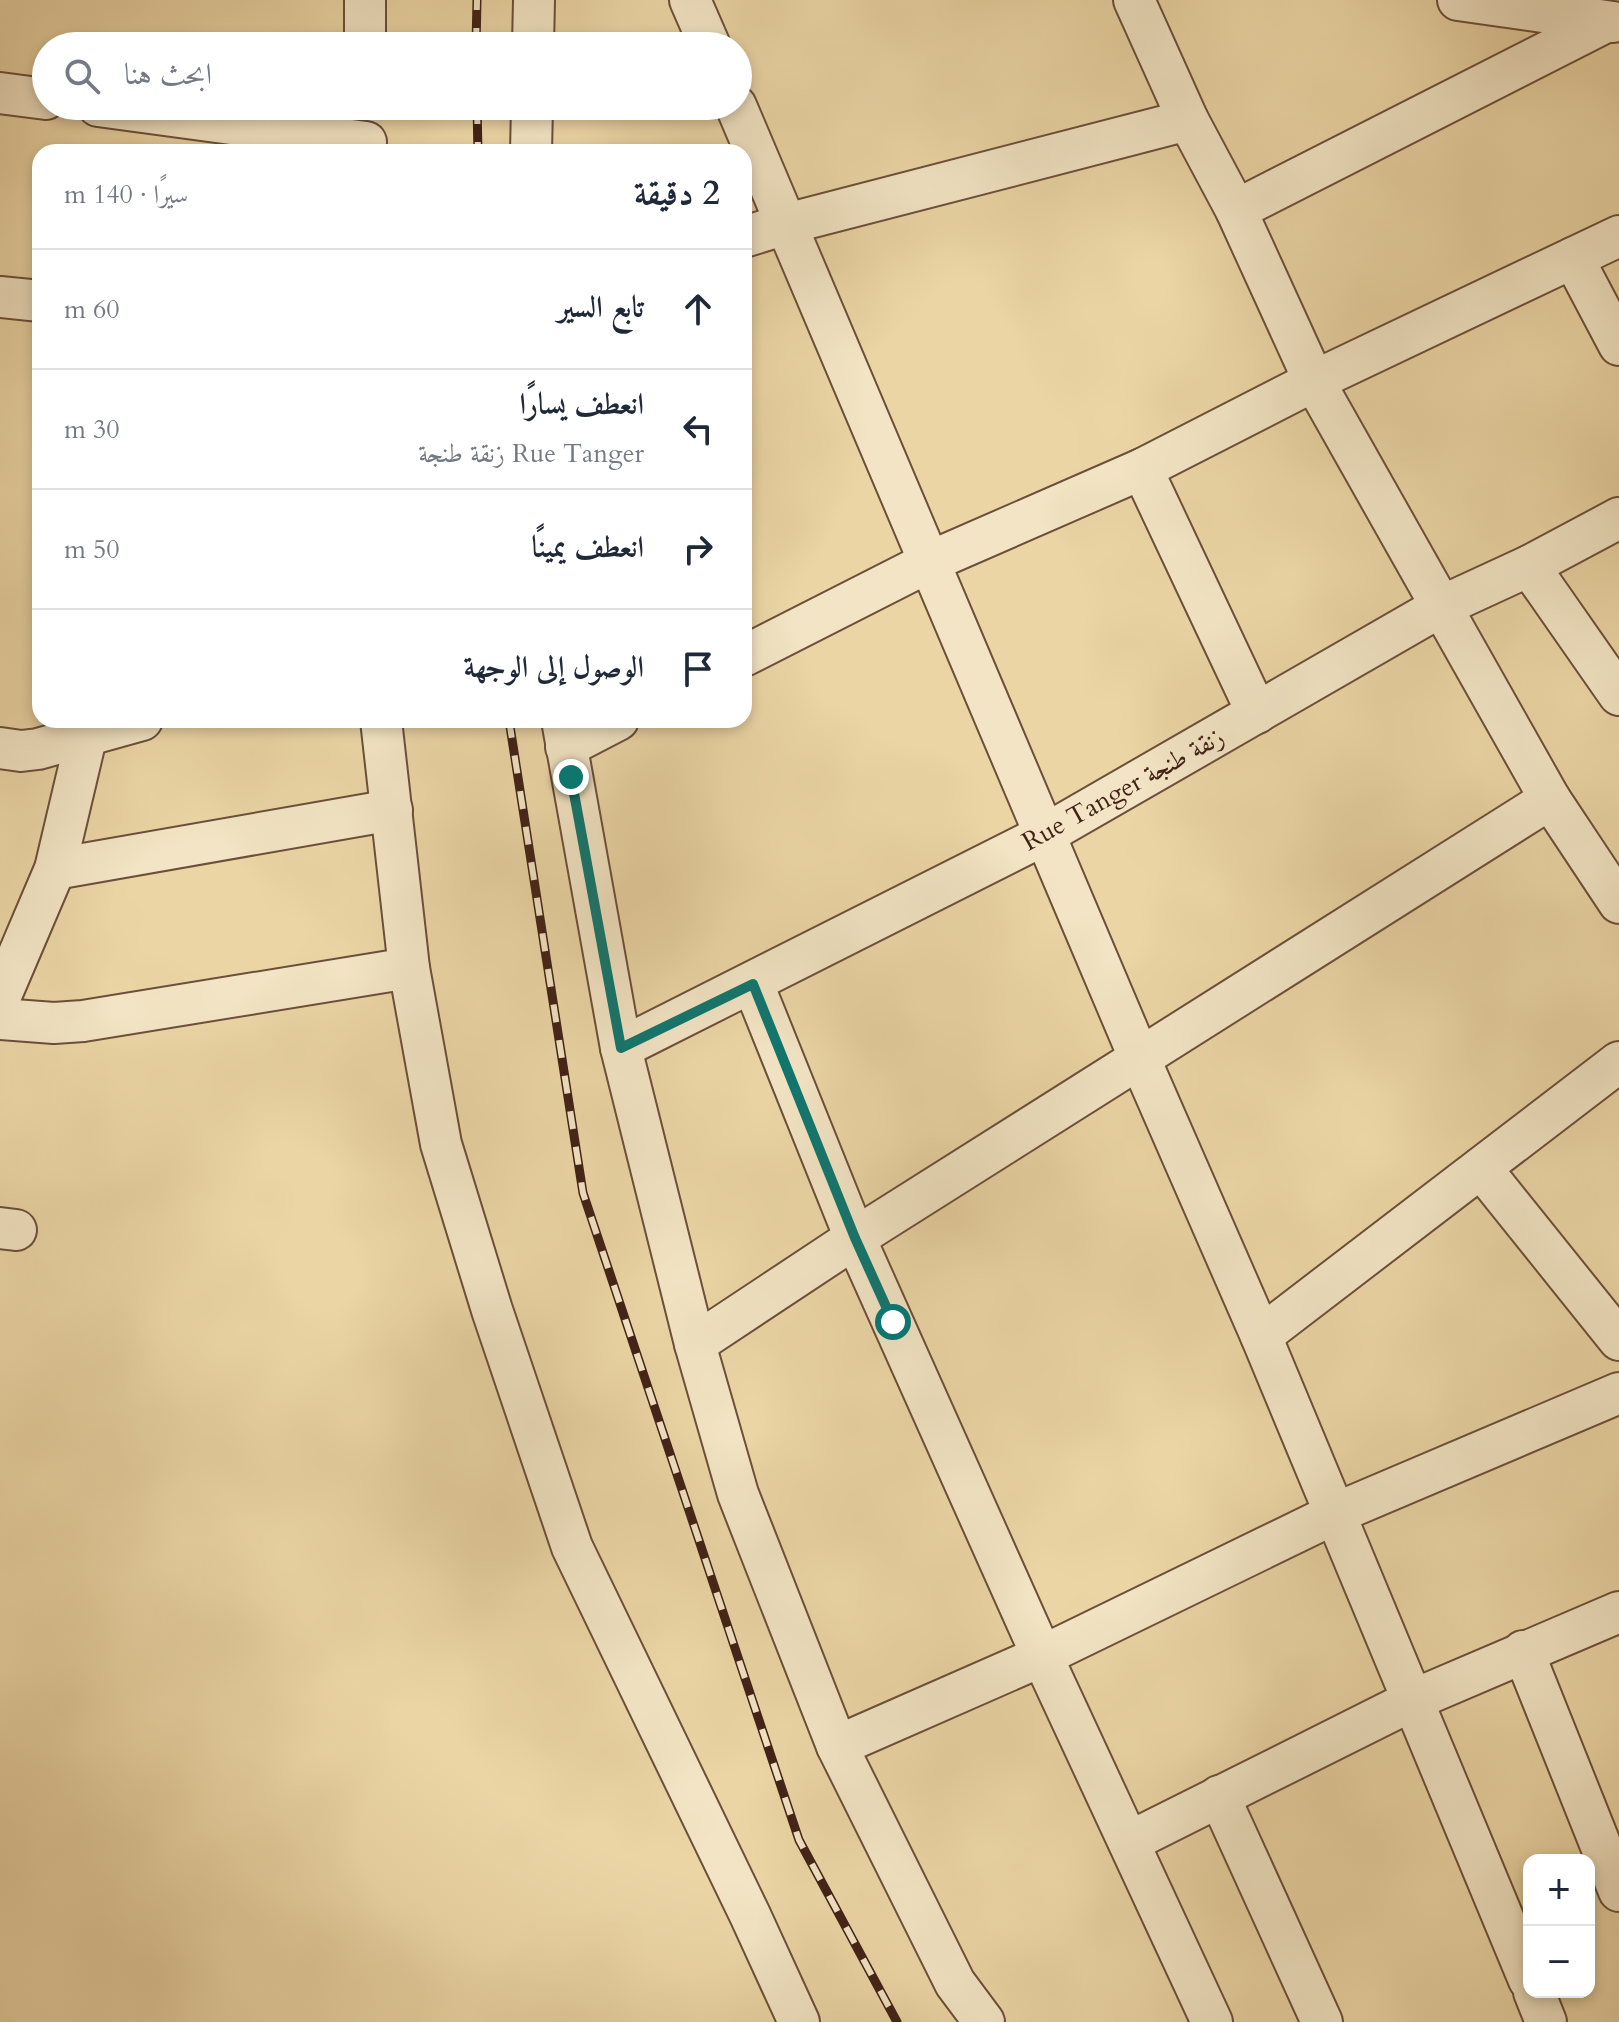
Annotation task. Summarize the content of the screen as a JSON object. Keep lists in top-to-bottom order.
{
  "streets": {
    "street": ["Rue Tanger زنقة طنجة"]
  },
  "page": {
    "search": "ابحث هنا",
    "heading": ["2 دقيقة", "سيرًا · 140 m"],
    "list": [
      ["تابع السير", "60 m"],
      ["انعطف يسارًا", "Rue Tanger زنقة طنجة", "30 m"],
      ["انعطف يمينًا", "50 m"],
      "الوصول إلى الوجهة"
    ],
    "map_buttons": ["+", "−"]
  }
}
